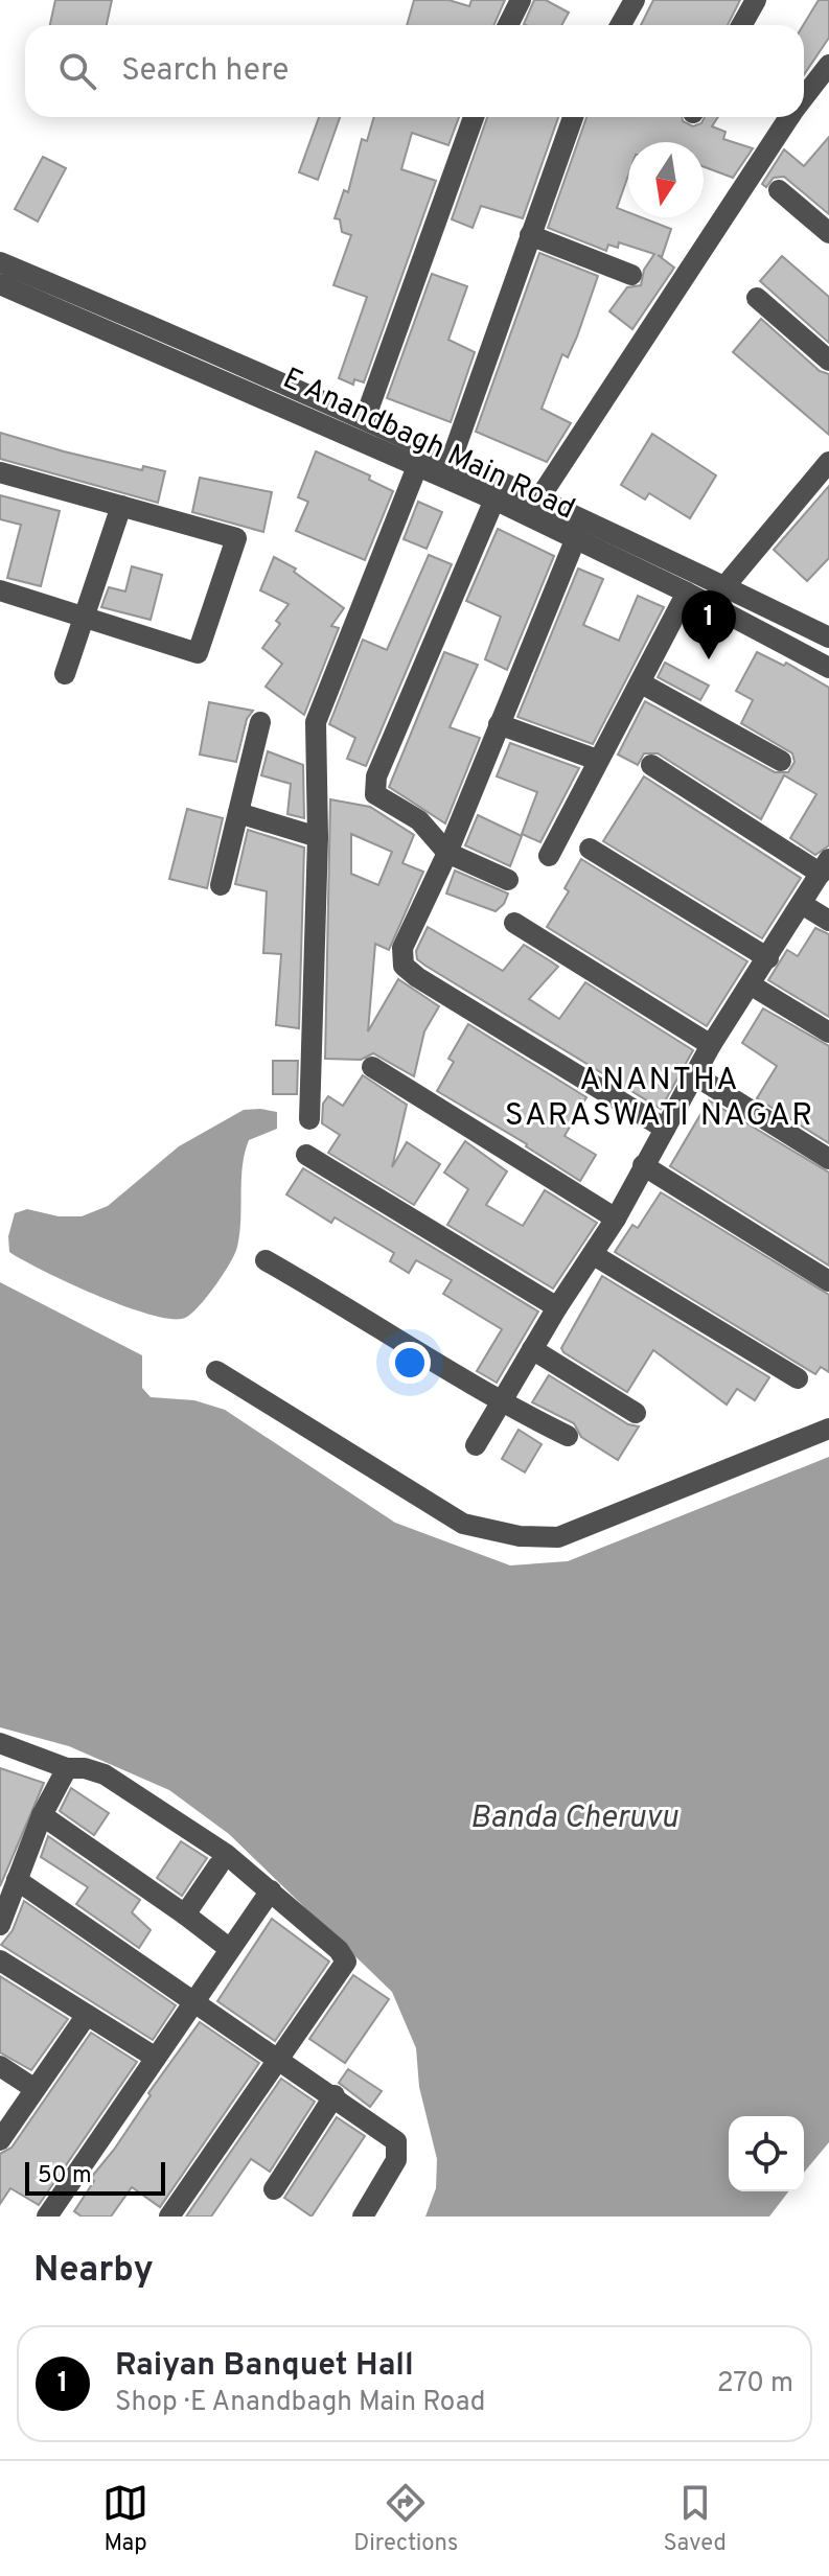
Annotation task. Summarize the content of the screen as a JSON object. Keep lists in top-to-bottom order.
{
  "streets": {
    "street": ["E Anandbagh Main Road"]
  },
  "districts": ["ANANTHA SARASWATI NAGAR"],
  "water": ["Banda Cheruvu"],
  "scale_bar": "50 m",
  "north": "bottom",
  "page": {
    "search": "Search here",
    "pins": "1",
    "scale": "50 m",
    "heading": "Nearby",
    "list": [
      {
        "mark": "1",
        "name": "Raiyan Banquet Hall",
        "note": "Shop · E Anandbagh Main Road",
        "value": "270 m"
      }
    ],
    "nav": ["Map", "Directions", "Saved"]
  }
}
